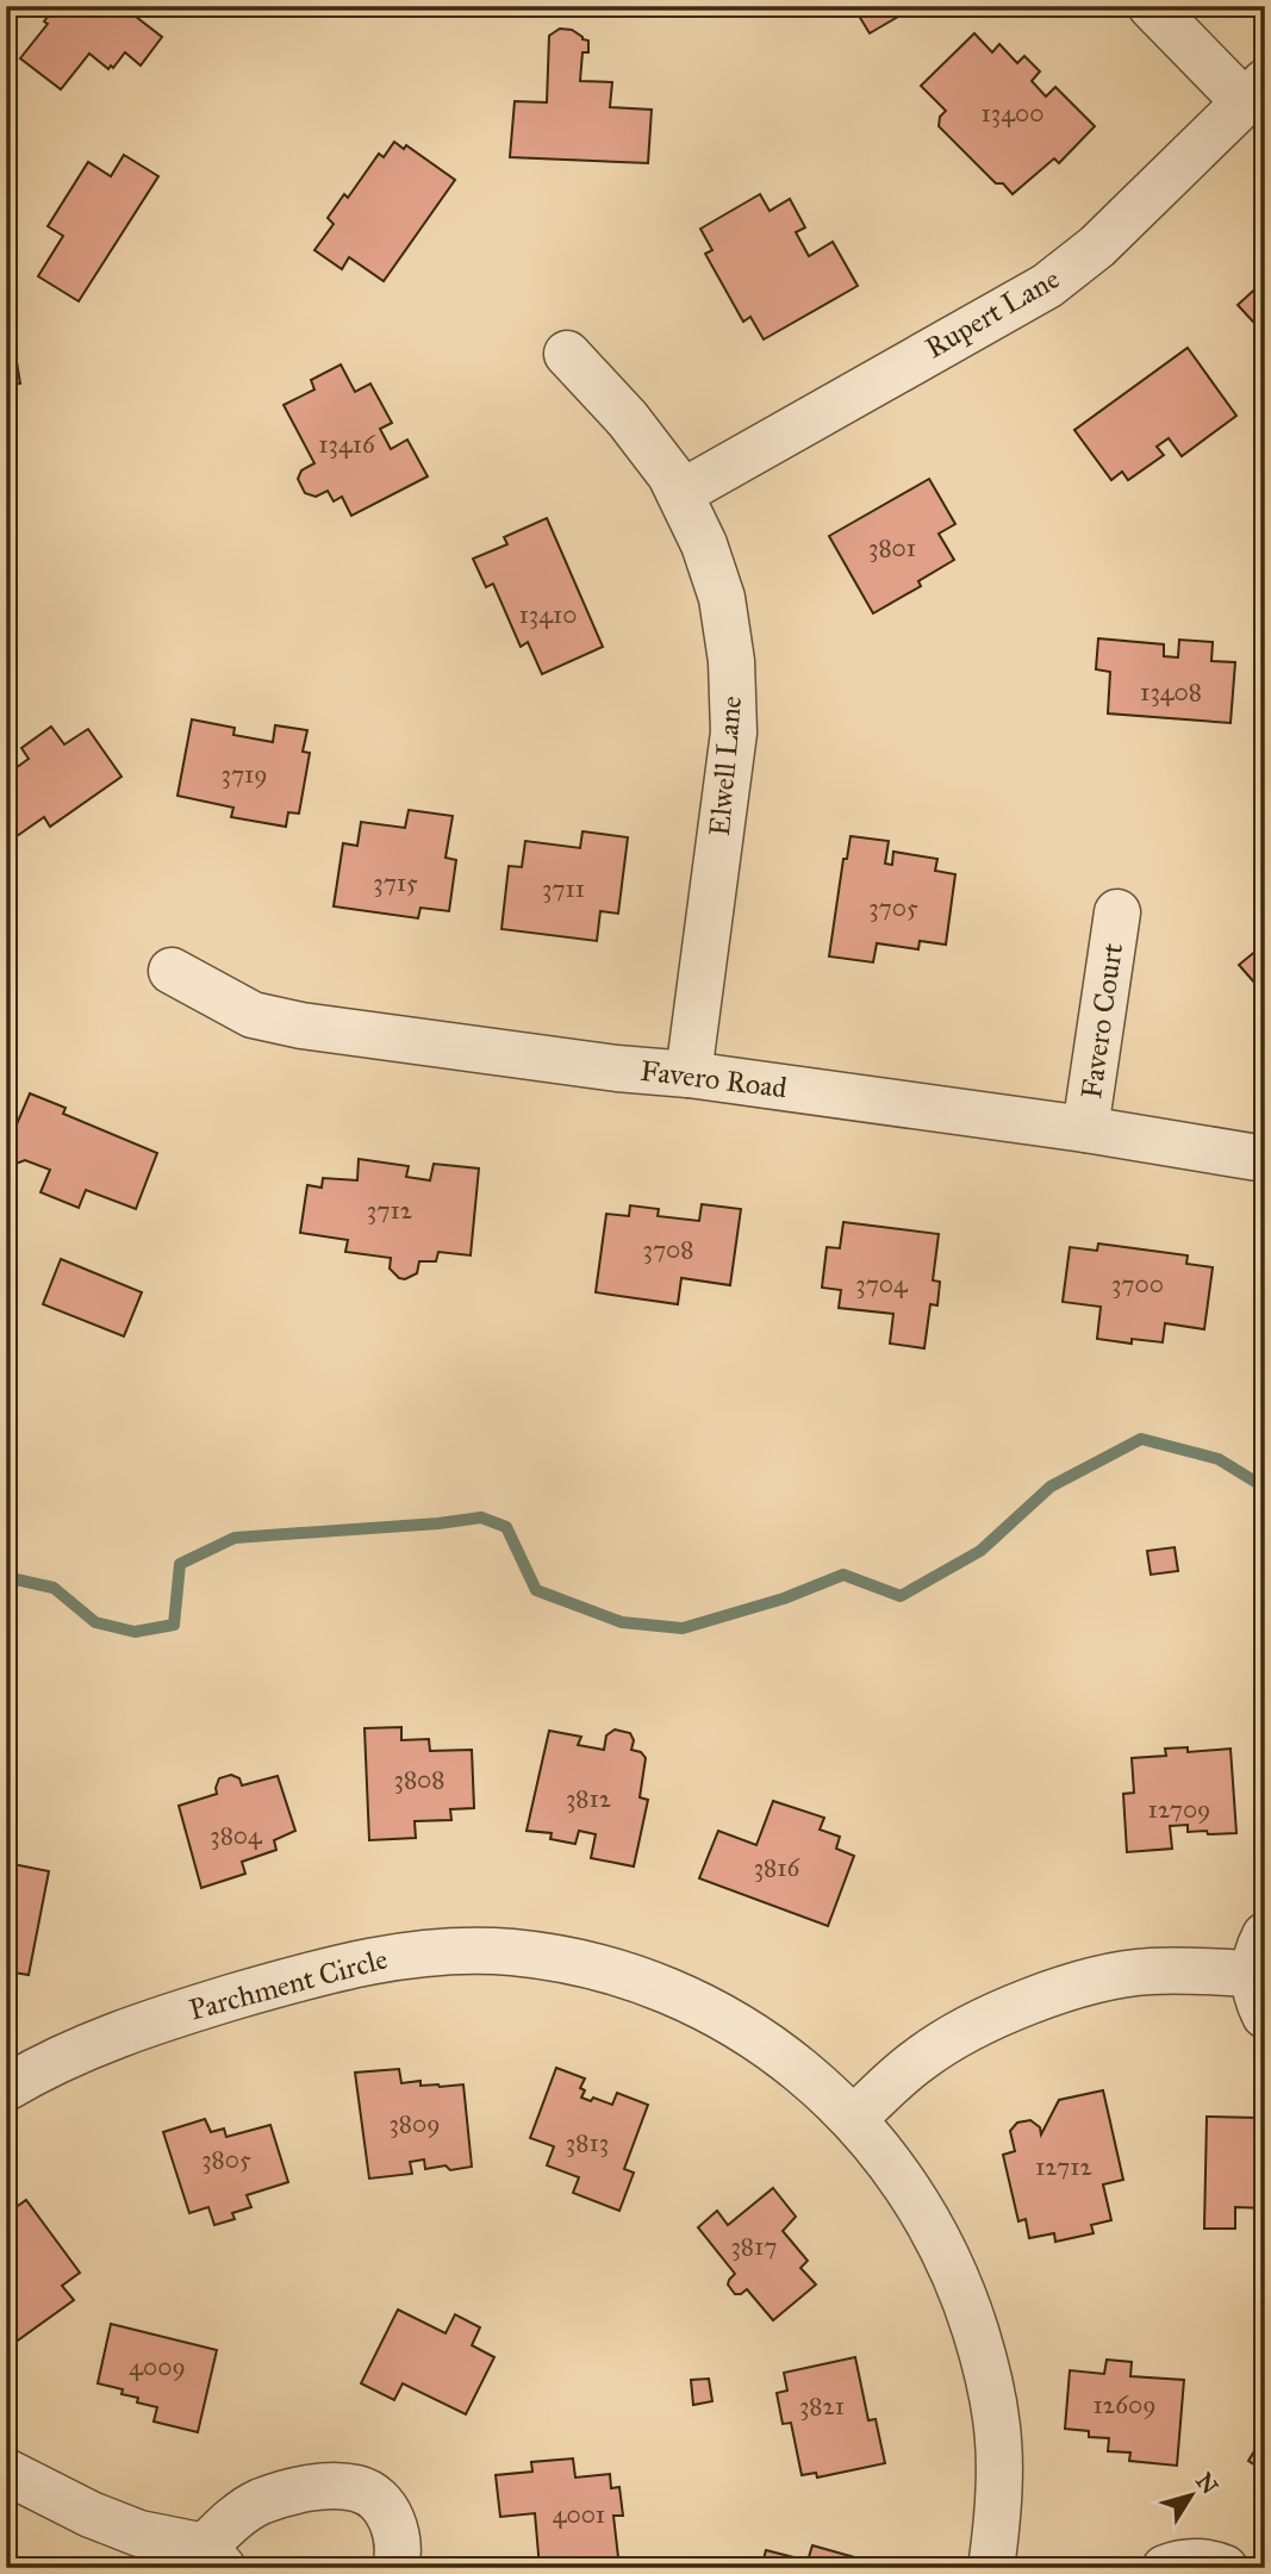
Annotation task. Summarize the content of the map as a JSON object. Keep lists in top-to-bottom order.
{
  "streets": {
    "street": [
      "Rupert Lane",
      "Elwell Lane",
      "Favero Court",
      "Favero Road",
      "Parchment Circle"
    ]
  },
  "crossings": [
    ["Rupert Lane", "Elwell Lane"],
    ["Elwell Lane", "Favero Road"],
    ["Favero Court", "Favero Road"]
  ],
  "house_numbers": [
    "13400",
    "13416",
    "3801",
    "13410",
    "13408",
    "3719",
    "3715",
    "3711",
    "3705",
    "3712",
    "3708",
    "3704",
    "3700",
    "3808",
    "3812",
    "12709",
    "3804",
    "3816",
    "3809",
    "3813",
    "3805",
    "12712",
    "3817",
    "4009",
    "12609",
    "3821",
    "4001"
  ],
  "north": "top right"
}
